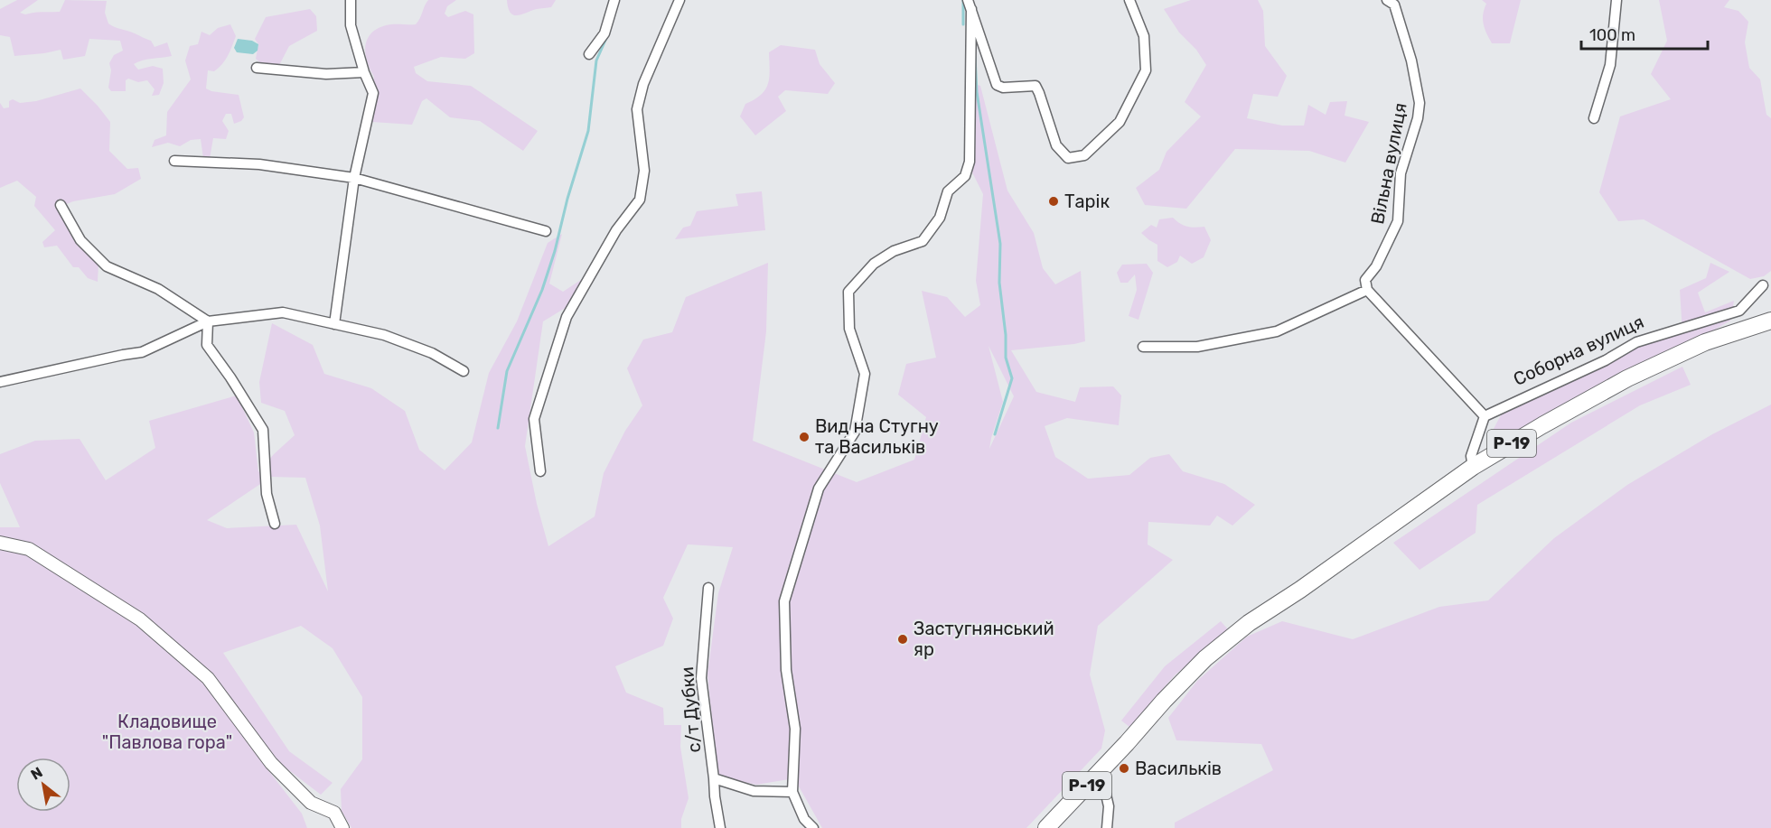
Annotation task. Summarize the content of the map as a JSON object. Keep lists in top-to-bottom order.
{
  "streets": {
    "main road": ["Р-19"],
    "street": ["Вільна вулиця", "Соборна вулиця", "с/т Дубки"]
  },
  "parks": ["Кладовище \"Павлова гора\""],
  "places": [
    "Тарік",
    "Вид на Стугну та Васильків",
    "Застугнянський яр",
    "Васильків"
  ],
  "scale_bar": "100 m",
  "north": "top left"
}
